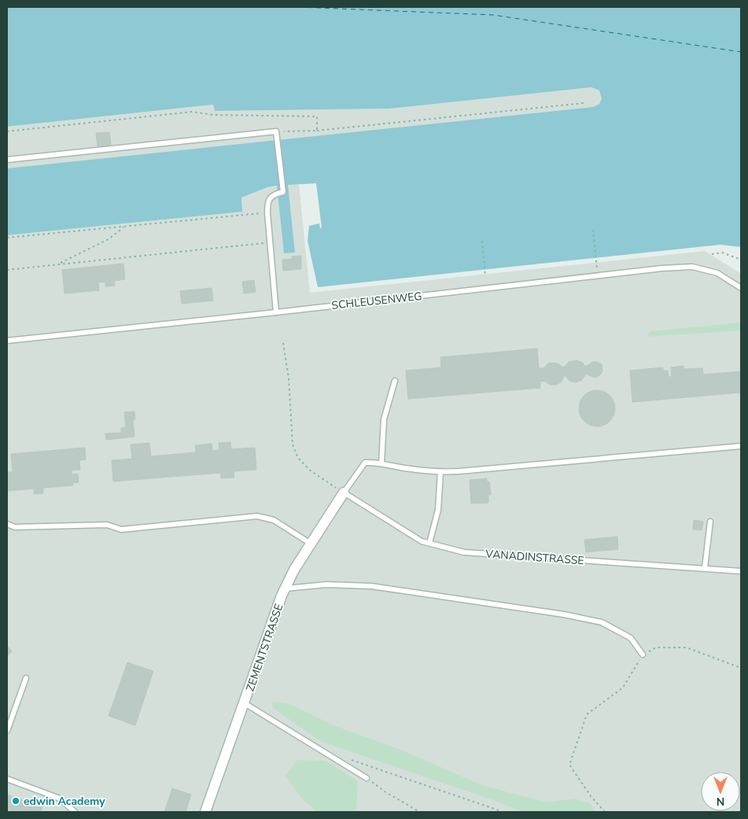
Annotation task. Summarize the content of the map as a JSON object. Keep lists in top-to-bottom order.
{
  "streets": {
    "street": ["ZEMENTSTRASSE"],
    "lane": ["SCHLEUSENWEG", "VANADINSTRASSE"]
  },
  "crossings": [
    ["VANADINSTRASSE", "ZEMENTSTRASSE"]
  ],
  "places": ["edwin Academy"],
  "north": "bottom"
}
